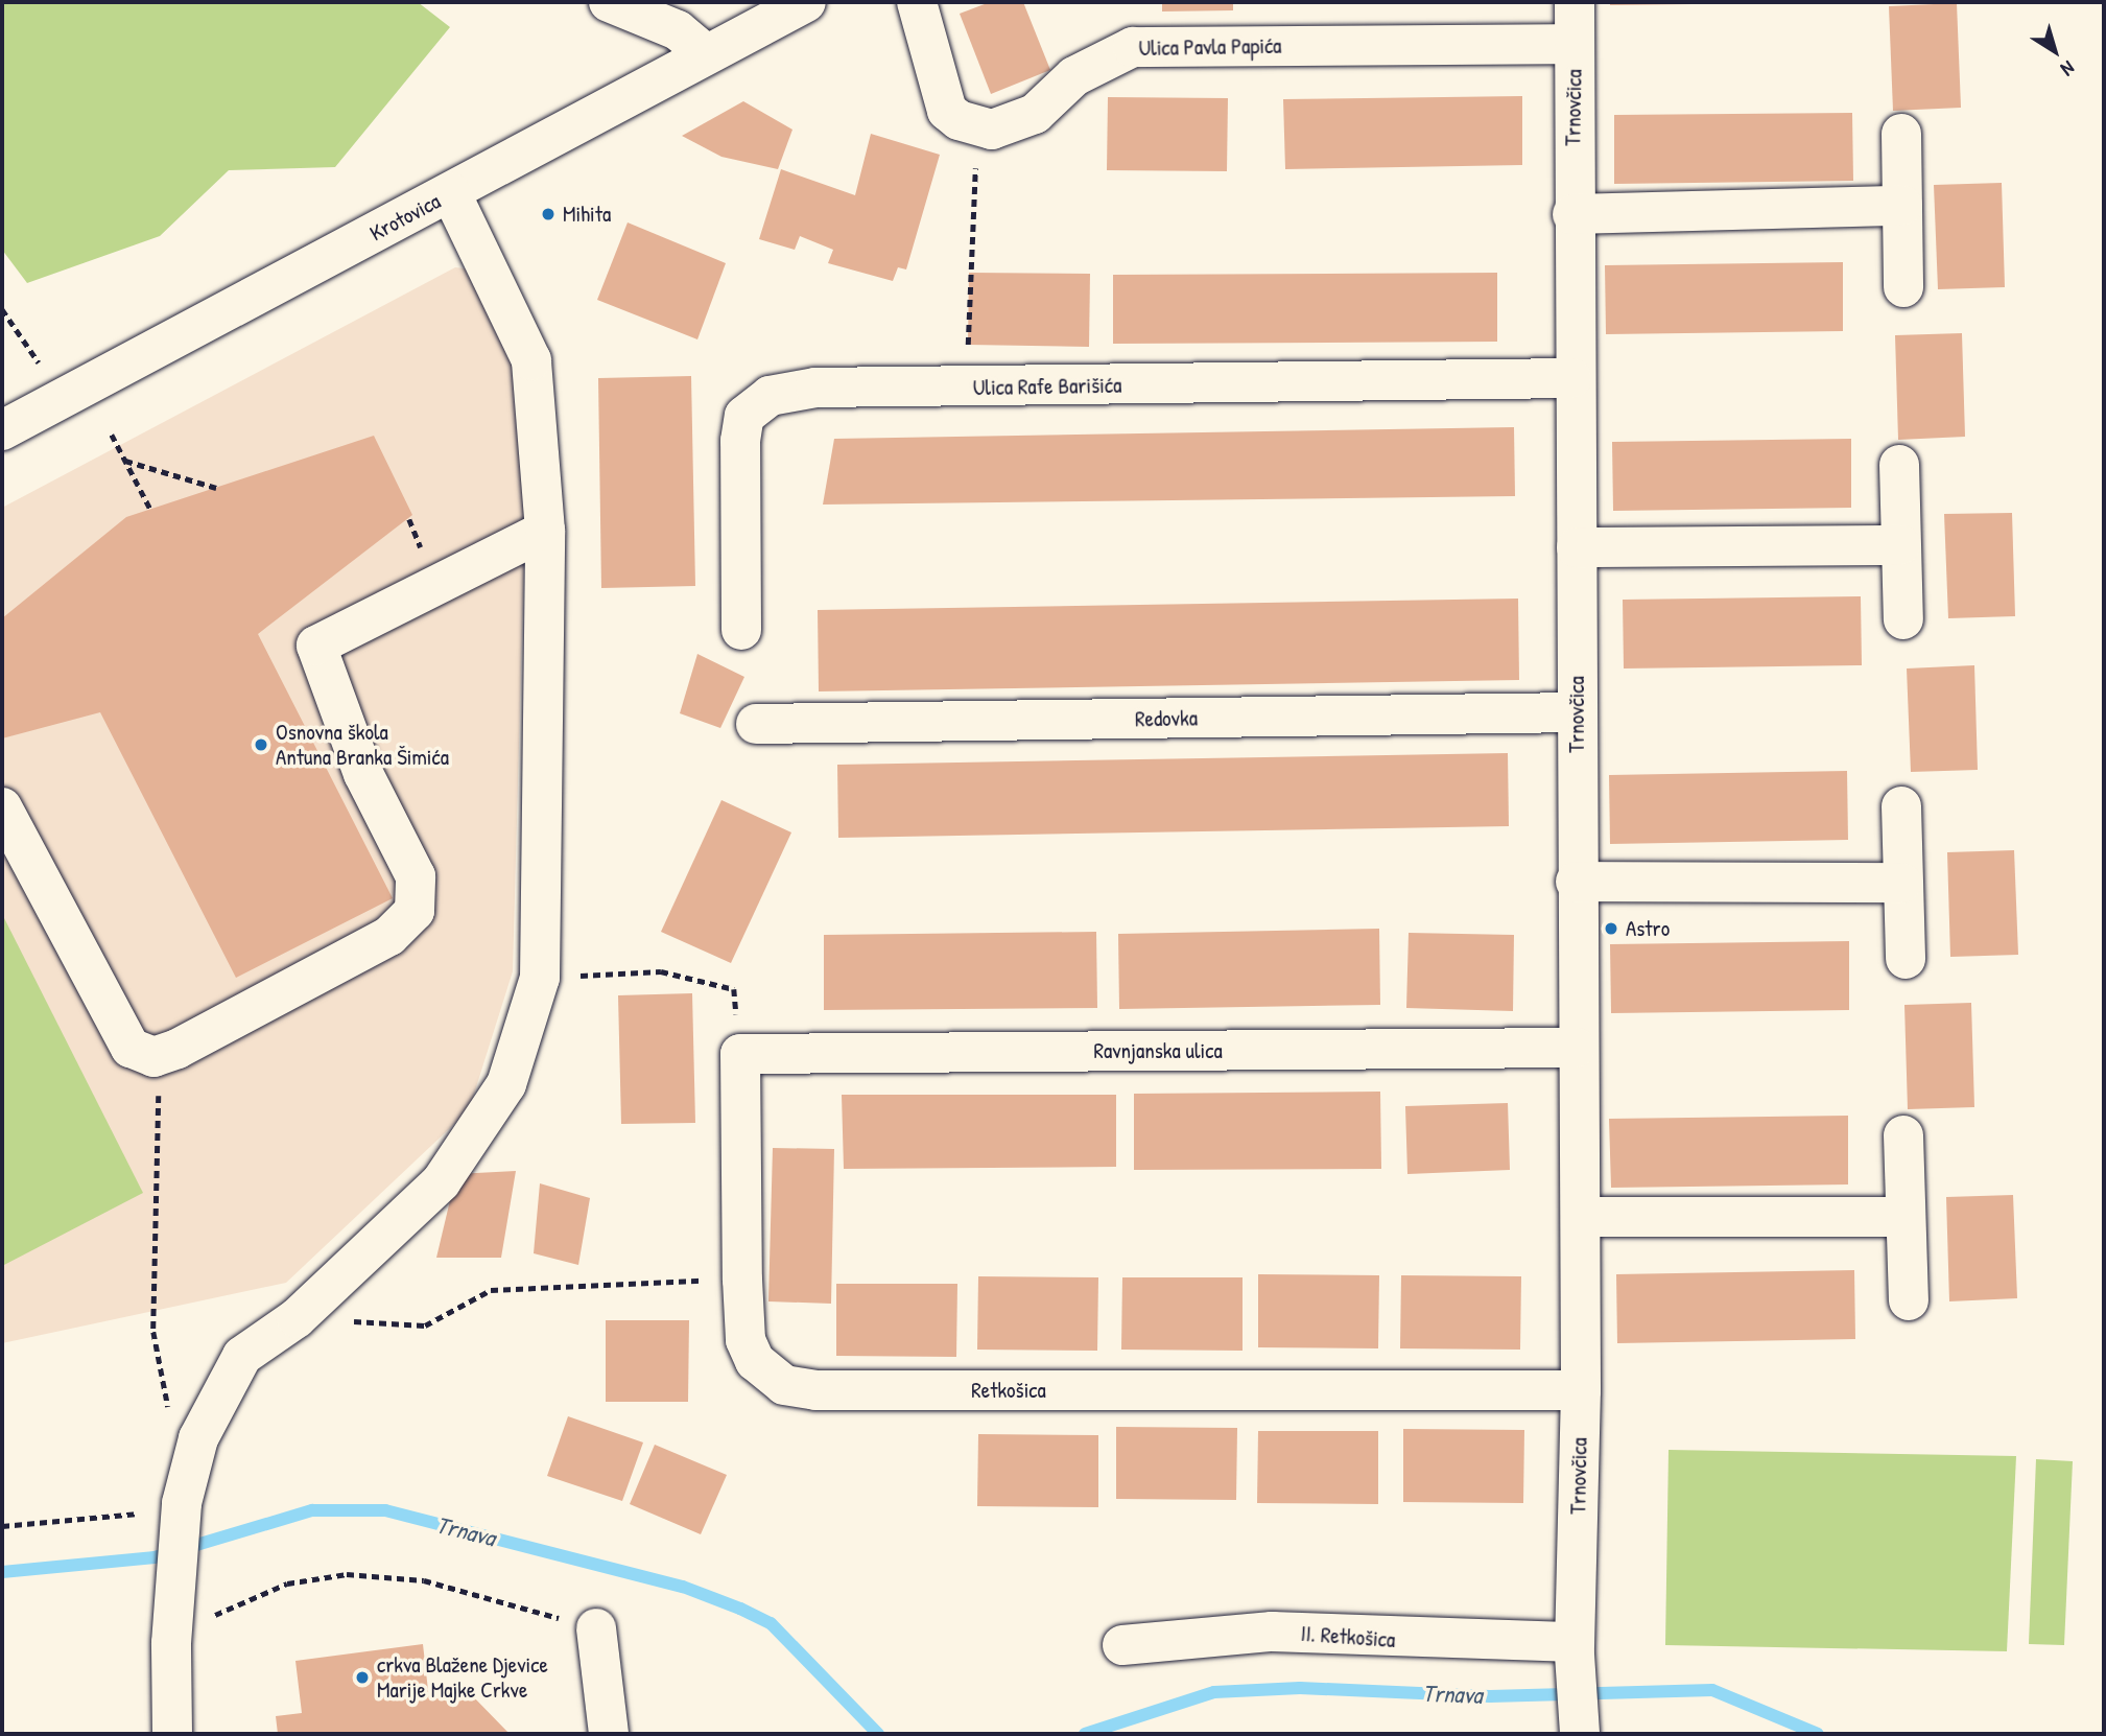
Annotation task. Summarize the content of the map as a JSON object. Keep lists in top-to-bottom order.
{
  "streets": {
    "street": [
      "Ulica Pavla Papića",
      "Trnovčica",
      "Krotovica",
      "Ulica Rafe Barišića",
      "Redovka",
      "Ravnjanska ulica",
      "Retkošica",
      "II. Retkošica"
    ]
  },
  "crossings": [
    ["Ulica Pavla Papića", "Trnovčica"],
    ["Trnovčica", "Ulica Rafe Barišića"],
    ["Trnovčica", "Redovka"],
    ["Trnovčica", "Ravnjanska ulica"],
    ["Trnovčica", "Retkošica"],
    ["Trnovčica", "II. Retkošica"],
    ["Ravnjanska ulica", "Retkošica"]
  ],
  "water": ["Trnava"],
  "places": [
    "Mihita",
    "Osnovna škola Antuna Branka Šimića",
    "Astro",
    "crkva Blažene Djevice Marije Majke Crkve"
  ],
  "north": "bottom right"
}
